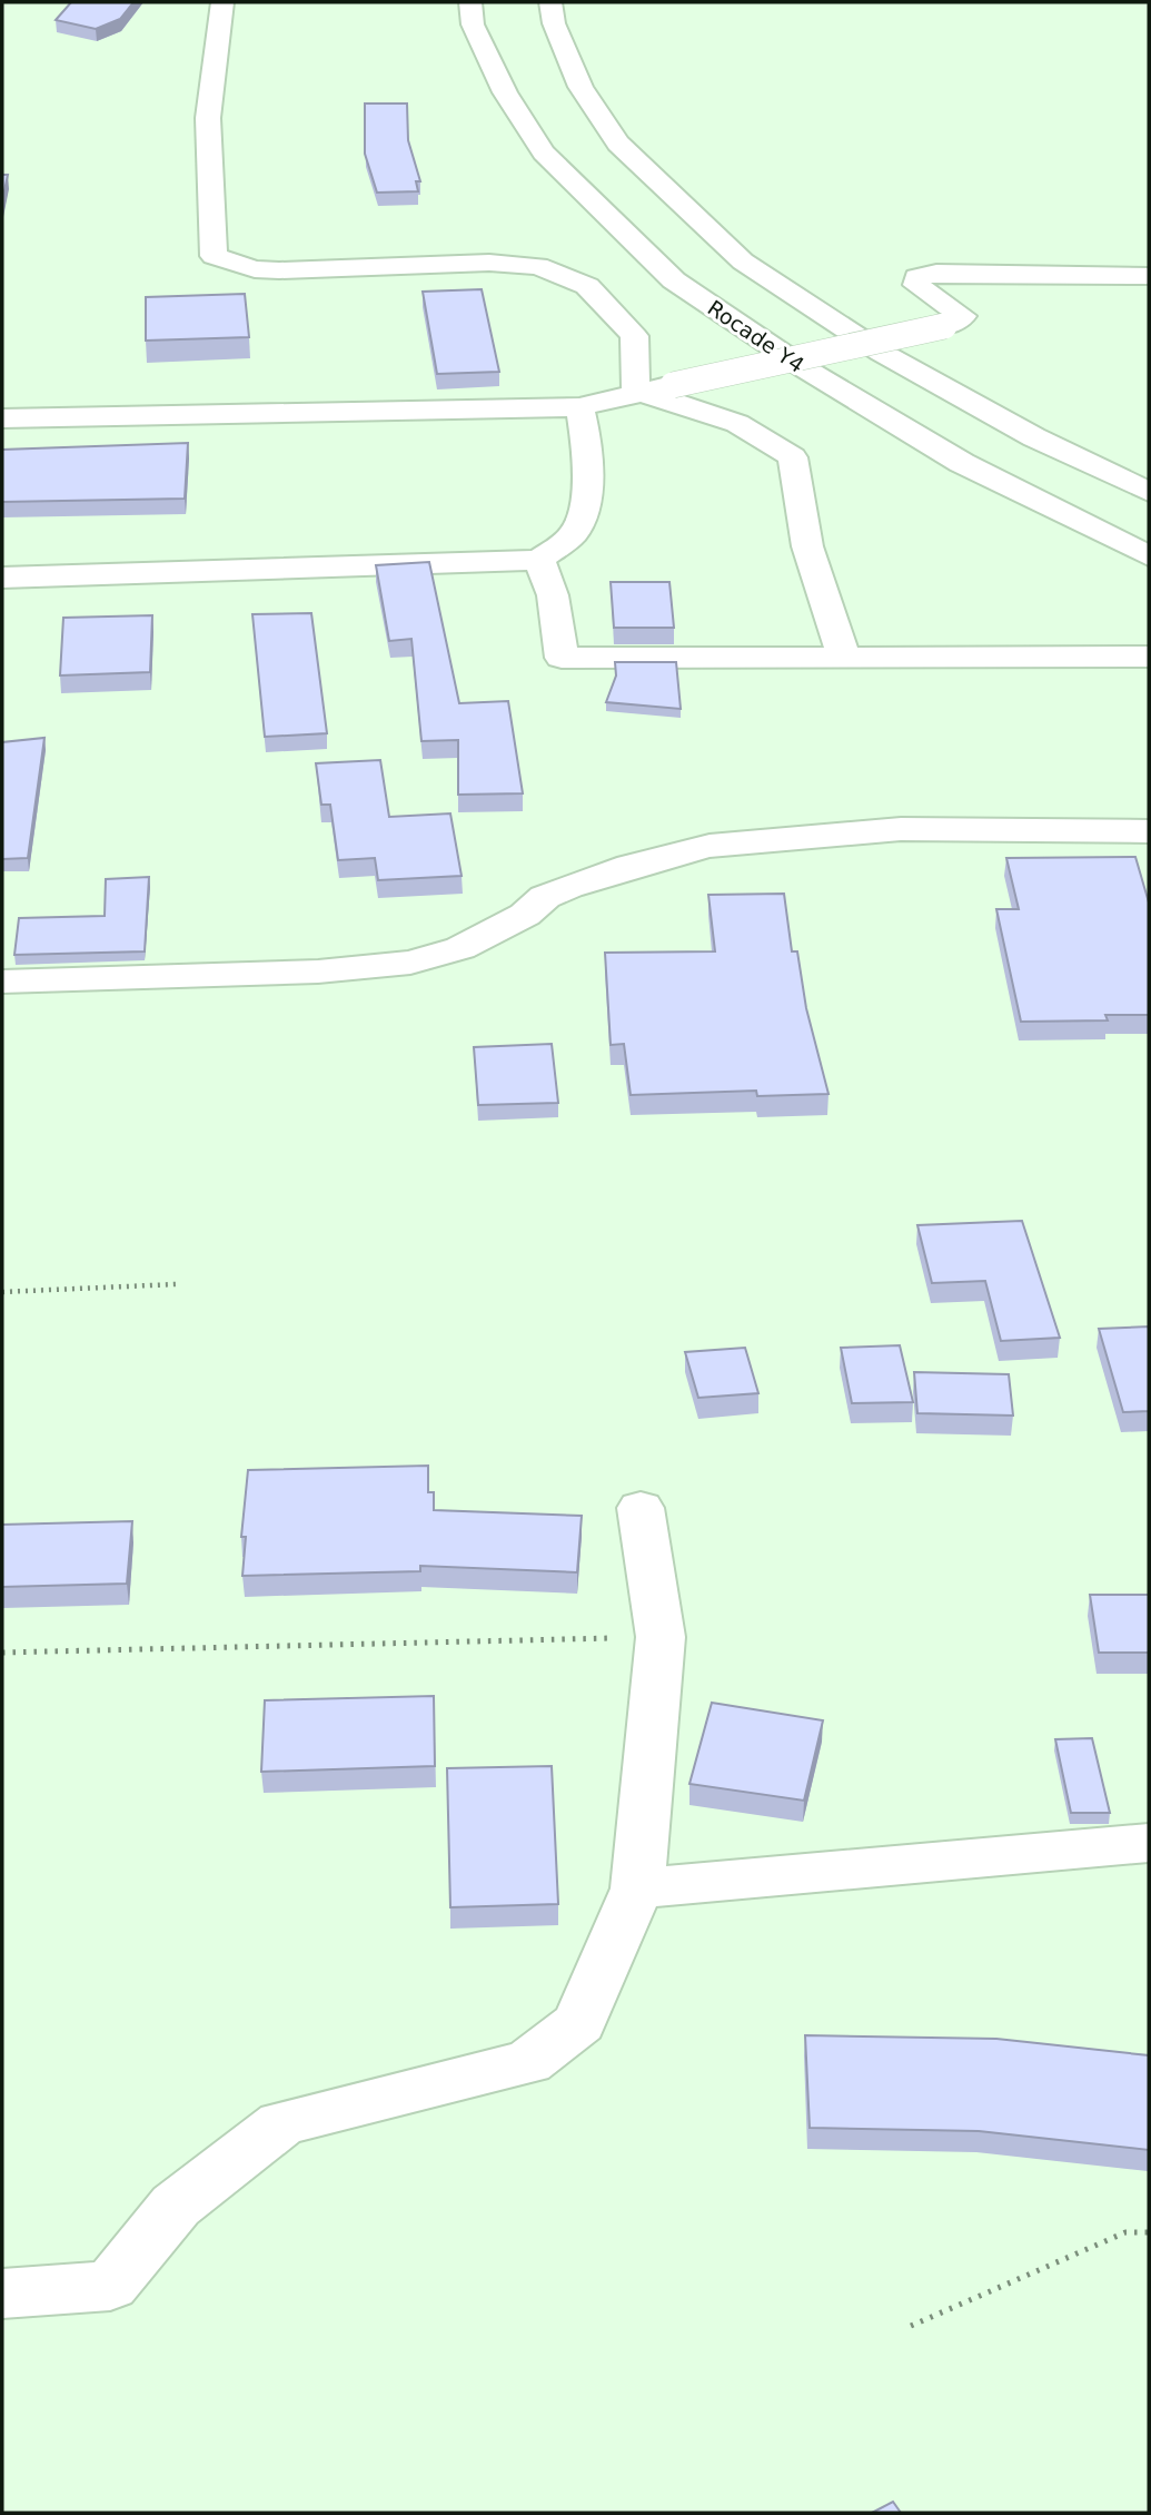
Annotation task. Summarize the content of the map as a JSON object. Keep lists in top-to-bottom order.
{
  "streets": {
    "main road": ["Rocade Y4"]
  }
}
